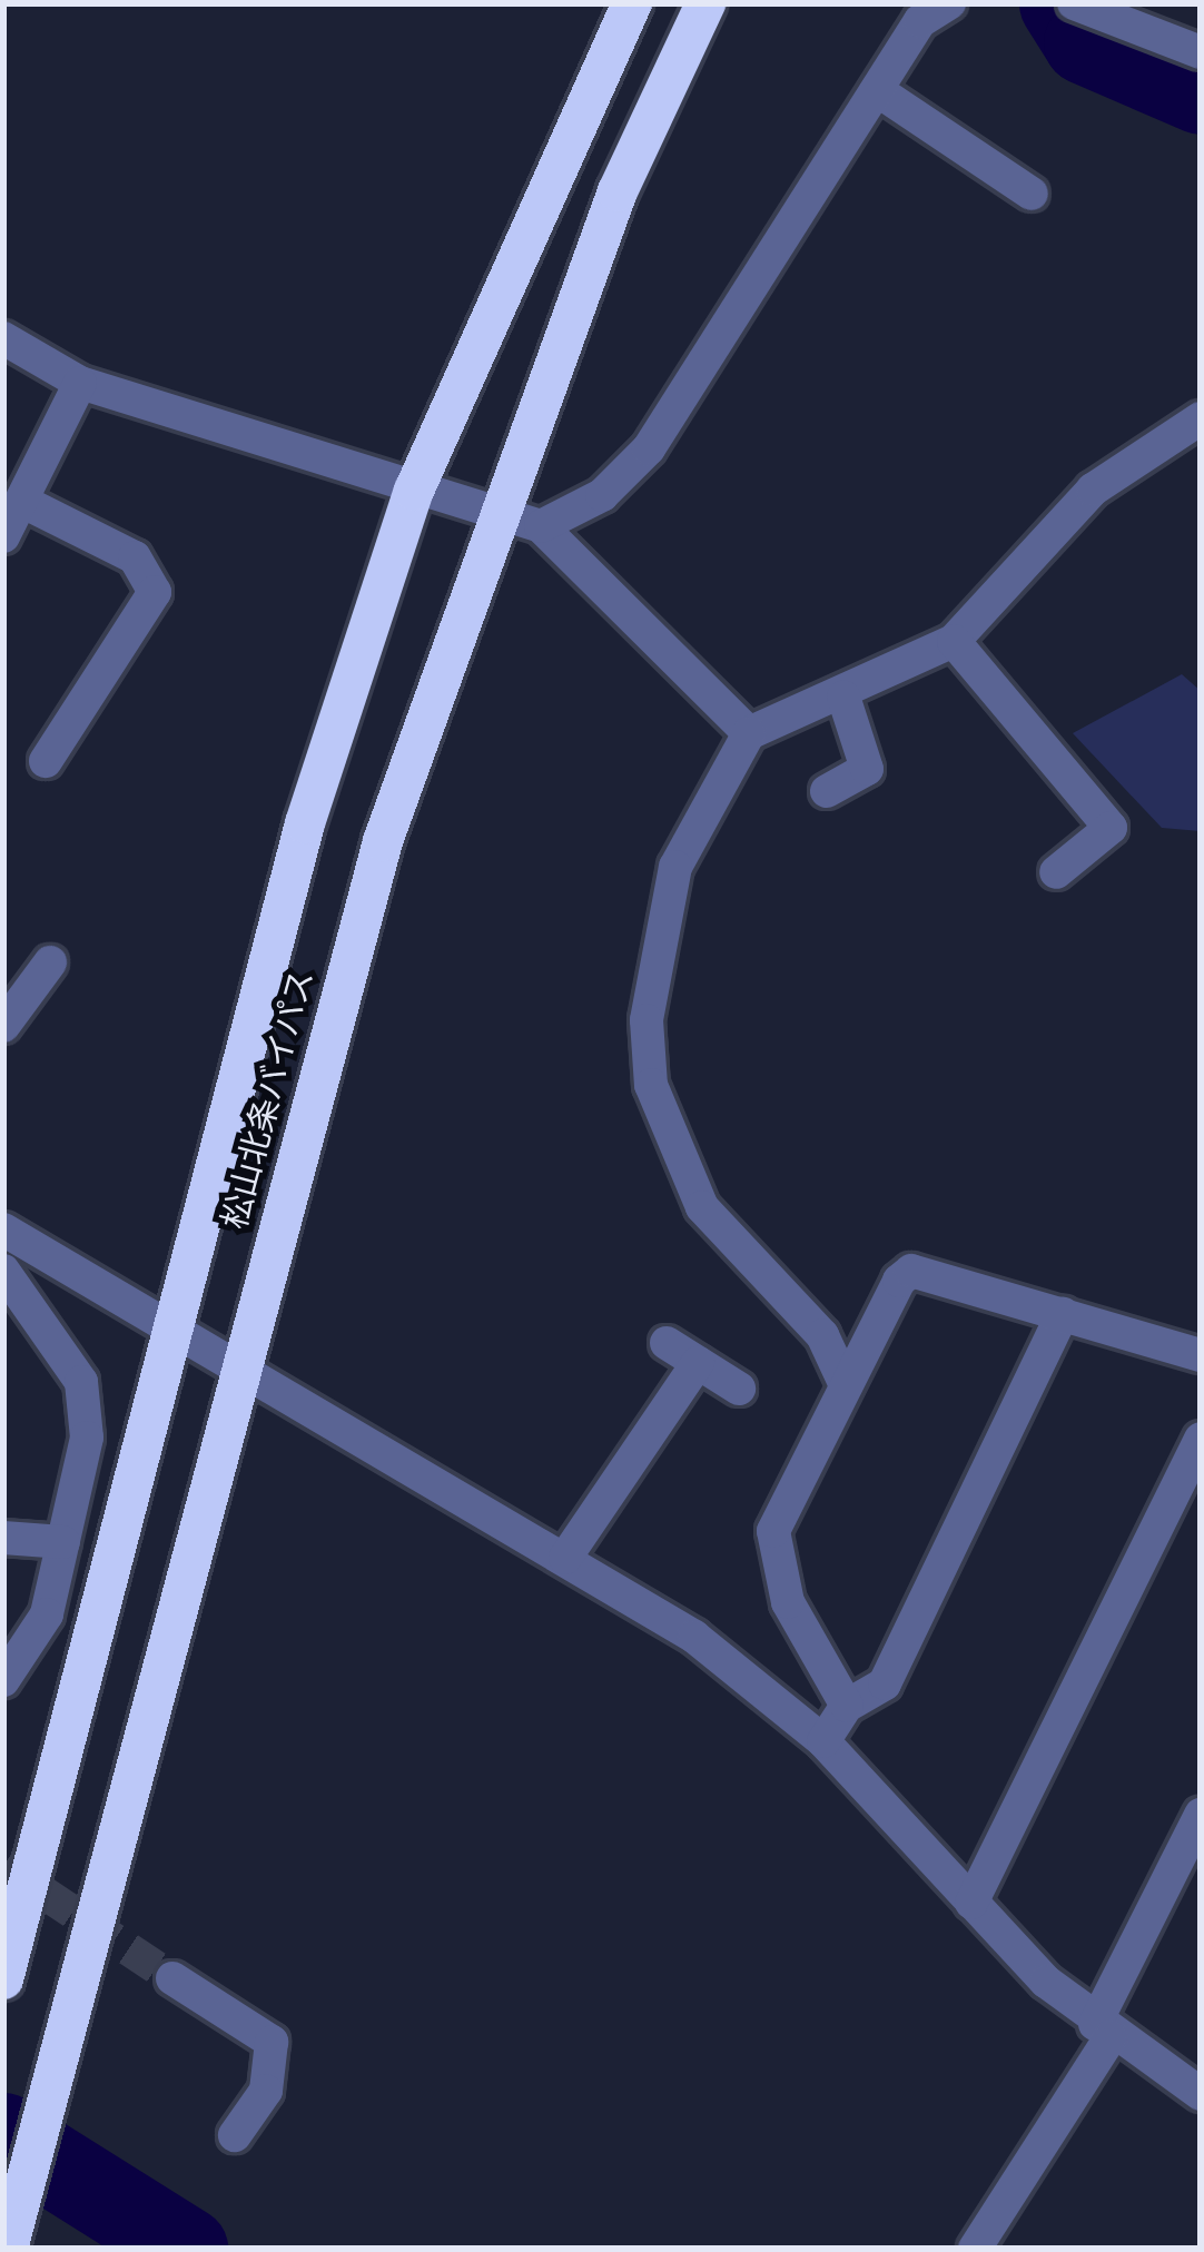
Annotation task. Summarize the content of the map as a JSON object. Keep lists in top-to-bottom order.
{
  "streets": {
    "highway": ["松山北条バイパス"]
  }
}
